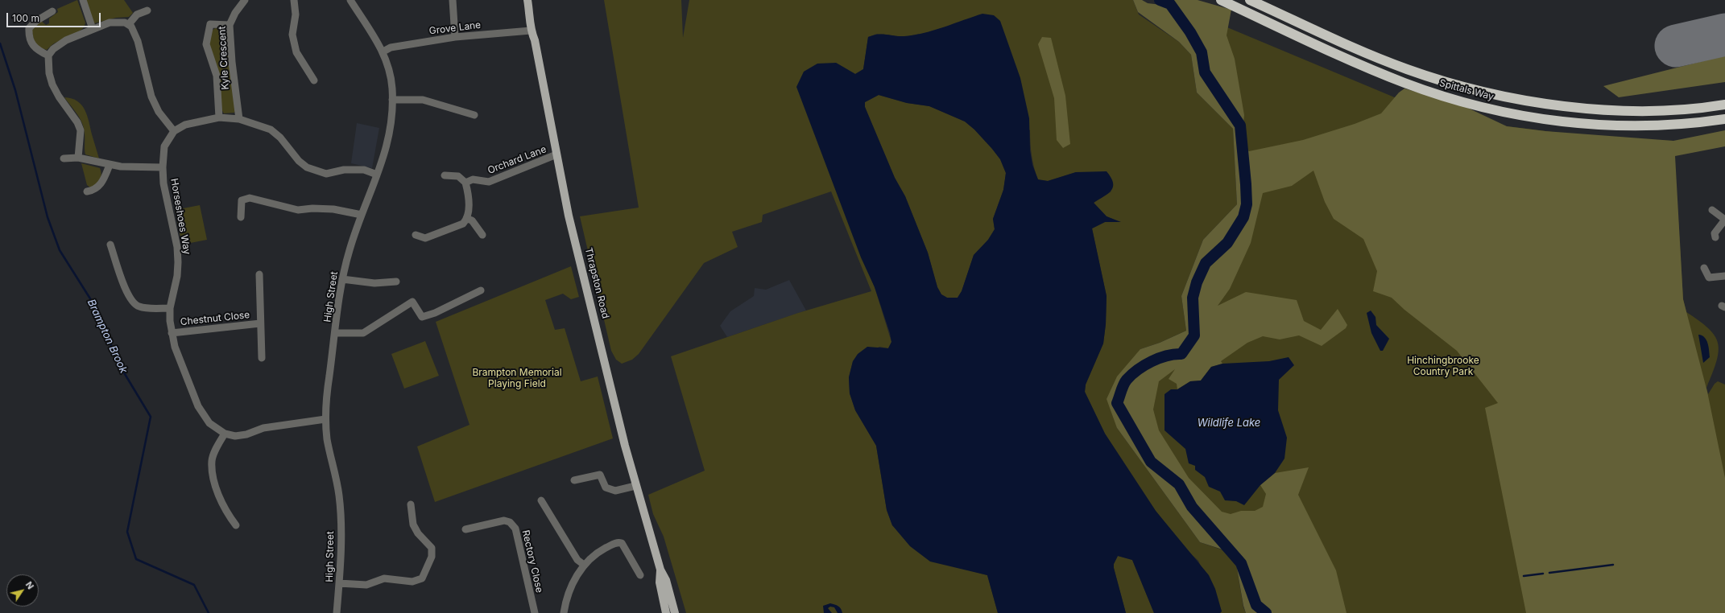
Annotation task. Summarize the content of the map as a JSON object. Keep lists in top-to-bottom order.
{
  "streets": {
    "highway": ["Spittals Way"],
    "main road": ["Thrapston Road"],
    "street": [
      "Grove Lane",
      "Kyle Crescent",
      "Orchard Lane",
      "Horseshoes Way",
      "High Street",
      "Chestnut Close",
      "Rectory Close"
    ]
  },
  "crossings": [
    ["Grove Lane", "Thrapston Road"],
    ["Grove Lane", "High Street"],
    ["Kyle Crescent", "Horseshoes Way"],
    ["Orchard Lane", "Thrapston Road"],
    ["Horseshoes Way", "High Street"],
    ["Horseshoes Way", "Chestnut Close"]
  ],
  "water": ["Brampton Brook", "Wildlife Lake"],
  "parks": ["Hinchingbrooke Country Park", "Brampton Memorial Playing Field"],
  "scale_bar": "100 m",
  "north": "top right"
}
